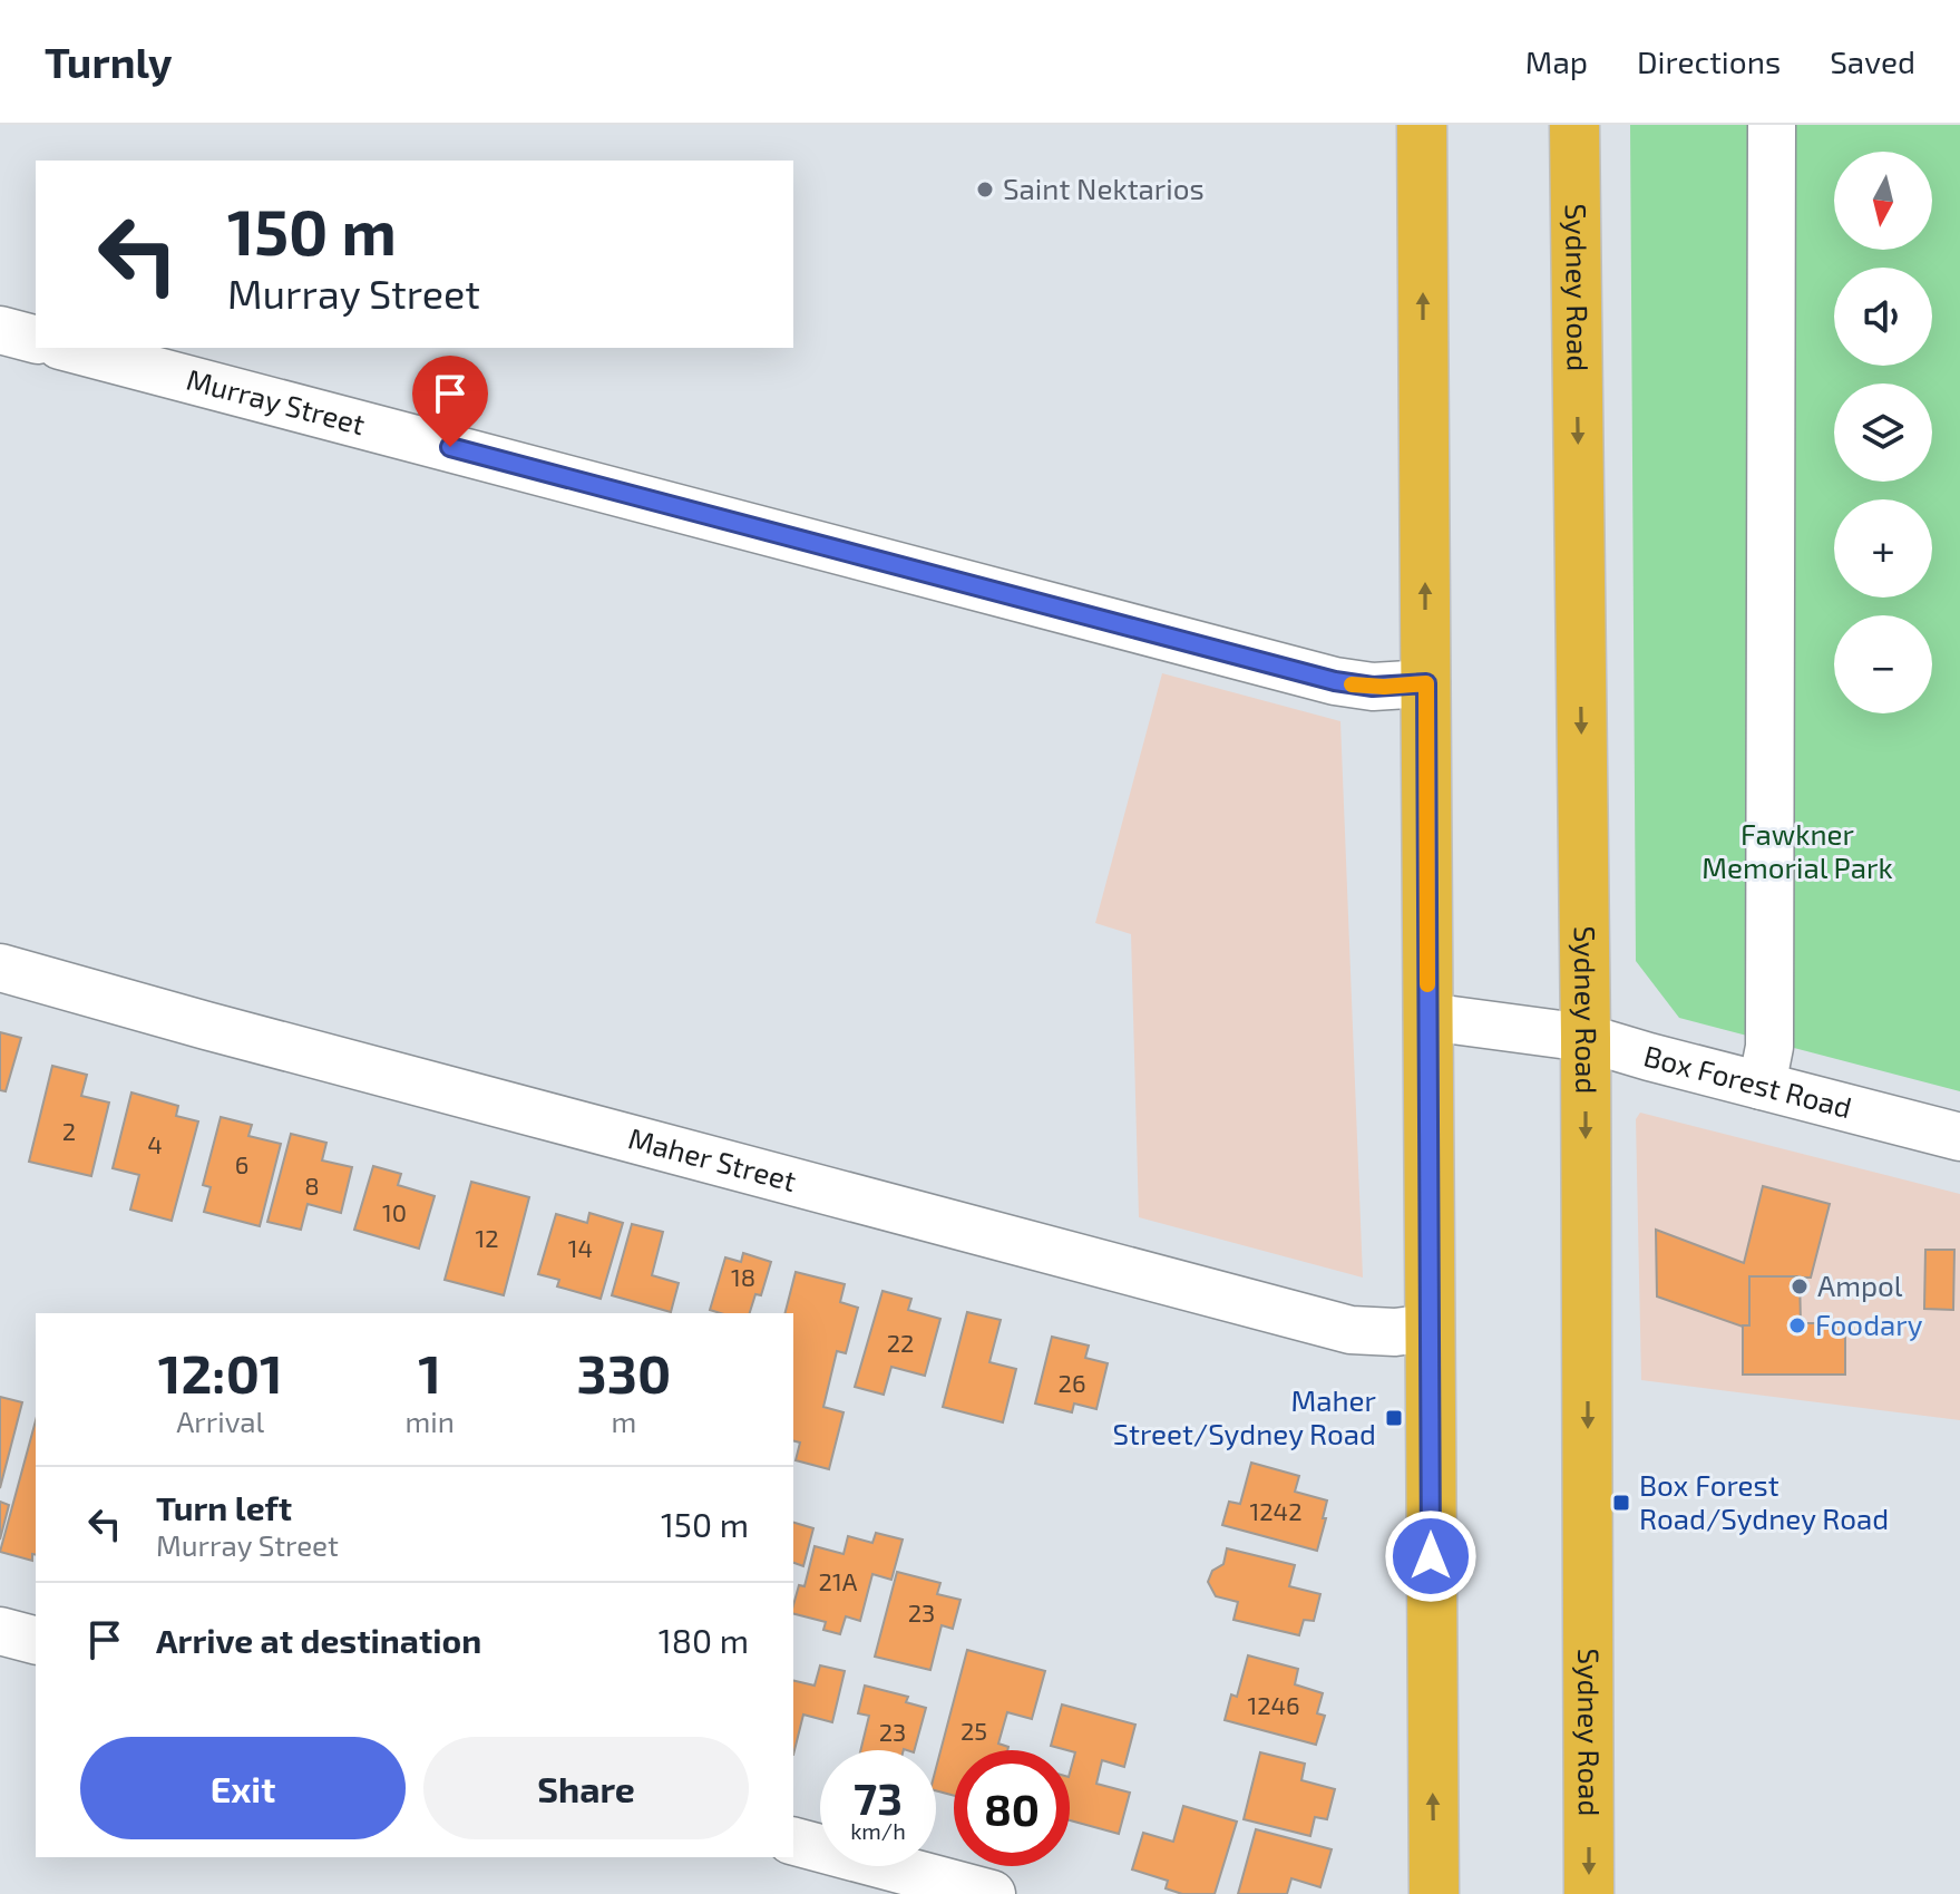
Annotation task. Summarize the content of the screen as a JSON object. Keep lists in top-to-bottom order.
{
  "streets": {
    "highway": ["Sydney Road"],
    "street": ["Murray Street", "Box Forest Road", "Maher Street"]
  },
  "crossings": [
    ["Sydney Road", "Box Forest Road"]
  ],
  "parks": ["Fawkner Memorial Park"],
  "places": {
    "other": ["Saint Nektarios", "Ampol", "Foodary"],
    "transit": ["Maher Street/Sydney Road", "Box Forest Road/Sydney Road"]
  },
  "house_numbers": [
    "2",
    "4",
    "6",
    "8",
    "10",
    "12",
    "14",
    "18",
    "22",
    "26",
    "1242",
    "21A",
    "23",
    "1246",
    "25",
    "23"
  ],
  "north": "bottom",
  "page": {
    "header": "Turnly",
    "nav": ["Map", "Directions", "Saved"],
    "map_buttons": ["+", "−"],
    "turn": ["150 m", "Murray Street"],
    "eta": [
      "12:01",
      "Arrival",
      "1",
      "min",
      "330",
      "m"
    ],
    "list": [
      {
        "name": "Turn left",
        "note": "Murray Street",
        "value": "150 m"
      },
      {
        "name": "Arrive at destination",
        "value": "180 m"
      }
    ],
    "buttons": ["Exit", "Share"],
    "speed": "73 km/h",
    "limit": "80"
  }
}
